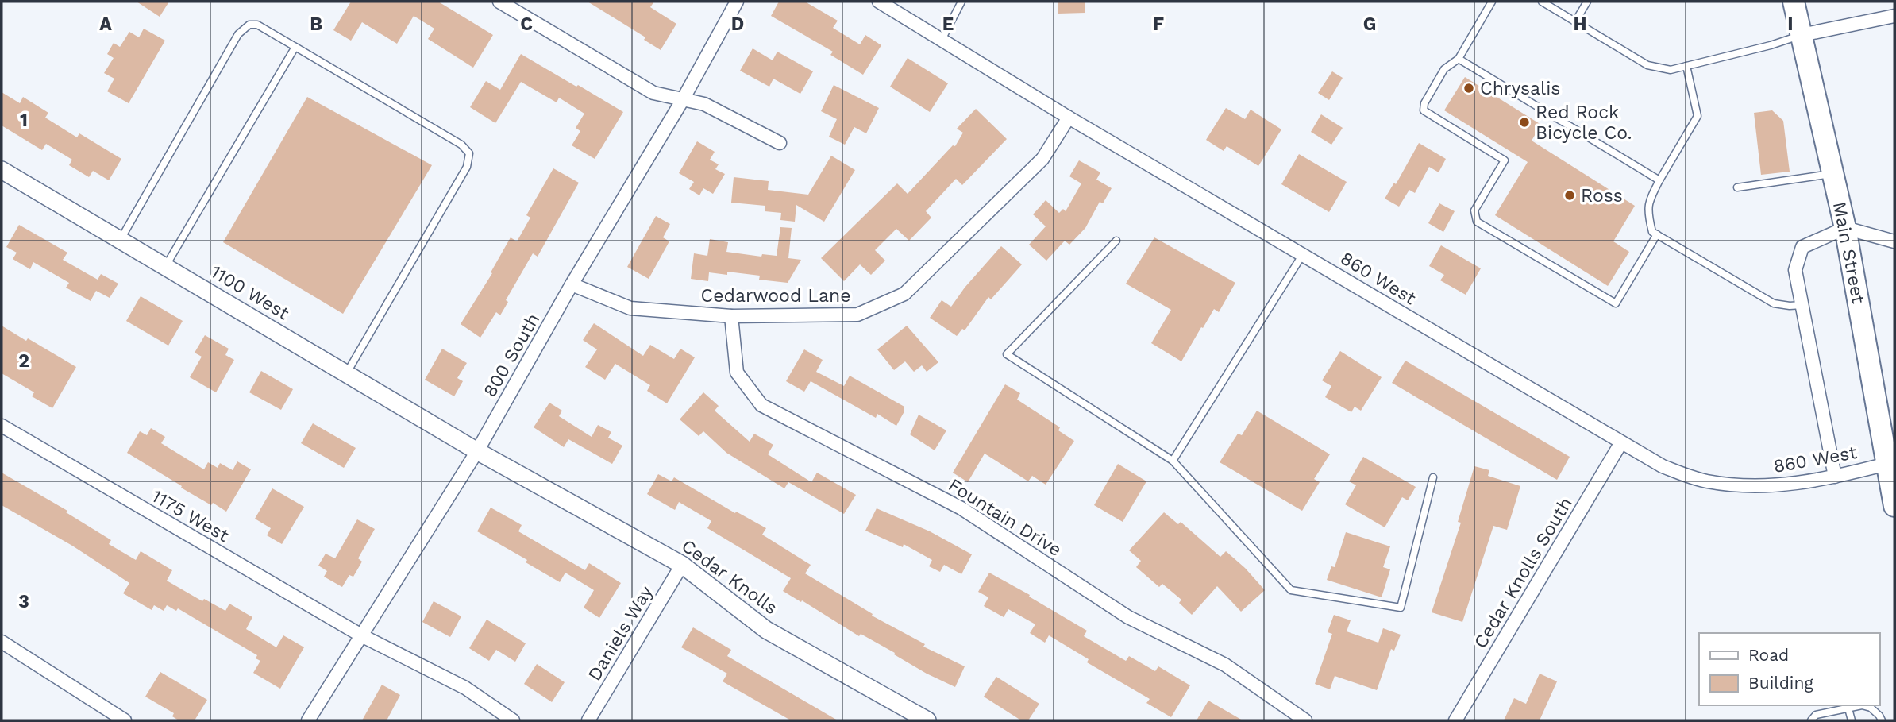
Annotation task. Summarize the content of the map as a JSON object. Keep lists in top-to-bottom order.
{
  "streets": {
    "main road": ["Main Street"],
    "street": [
      "860 West",
      "1100 West",
      "Cedarwood Lane",
      "800 South",
      "1175 West",
      "Fountain Drive",
      "Cedar Knolls South",
      "Cedar Knolls",
      "Daniels Way"
    ]
  },
  "crossings": [
    ["Main Street", "860 West"],
    ["860 West", "Cedarwood Lane"],
    ["860 West", "Cedar Knolls South"],
    ["1100 West", "800 South"],
    ["1100 West", "Cedar Knolls"],
    ["Cedarwood Lane", "800 South"],
    ["Cedarwood Lane", "Fountain Drive"],
    ["800 South", "1175 West"],
    ["800 South", "Cedar Knolls"],
    ["Cedar Knolls", "Daniels Way"]
  ],
  "places": ["Chrysalis", "Red Rock Bicycle Co.", "Ross"],
  "legend": ["Road", "Building"],
  "grid": {
    "columns": [
      "A",
      "B",
      "C",
      "D",
      "E",
      "F",
      "G",
      "H",
      "I"
    ],
    "rows": ["1", "2", "3"]
  }
}
